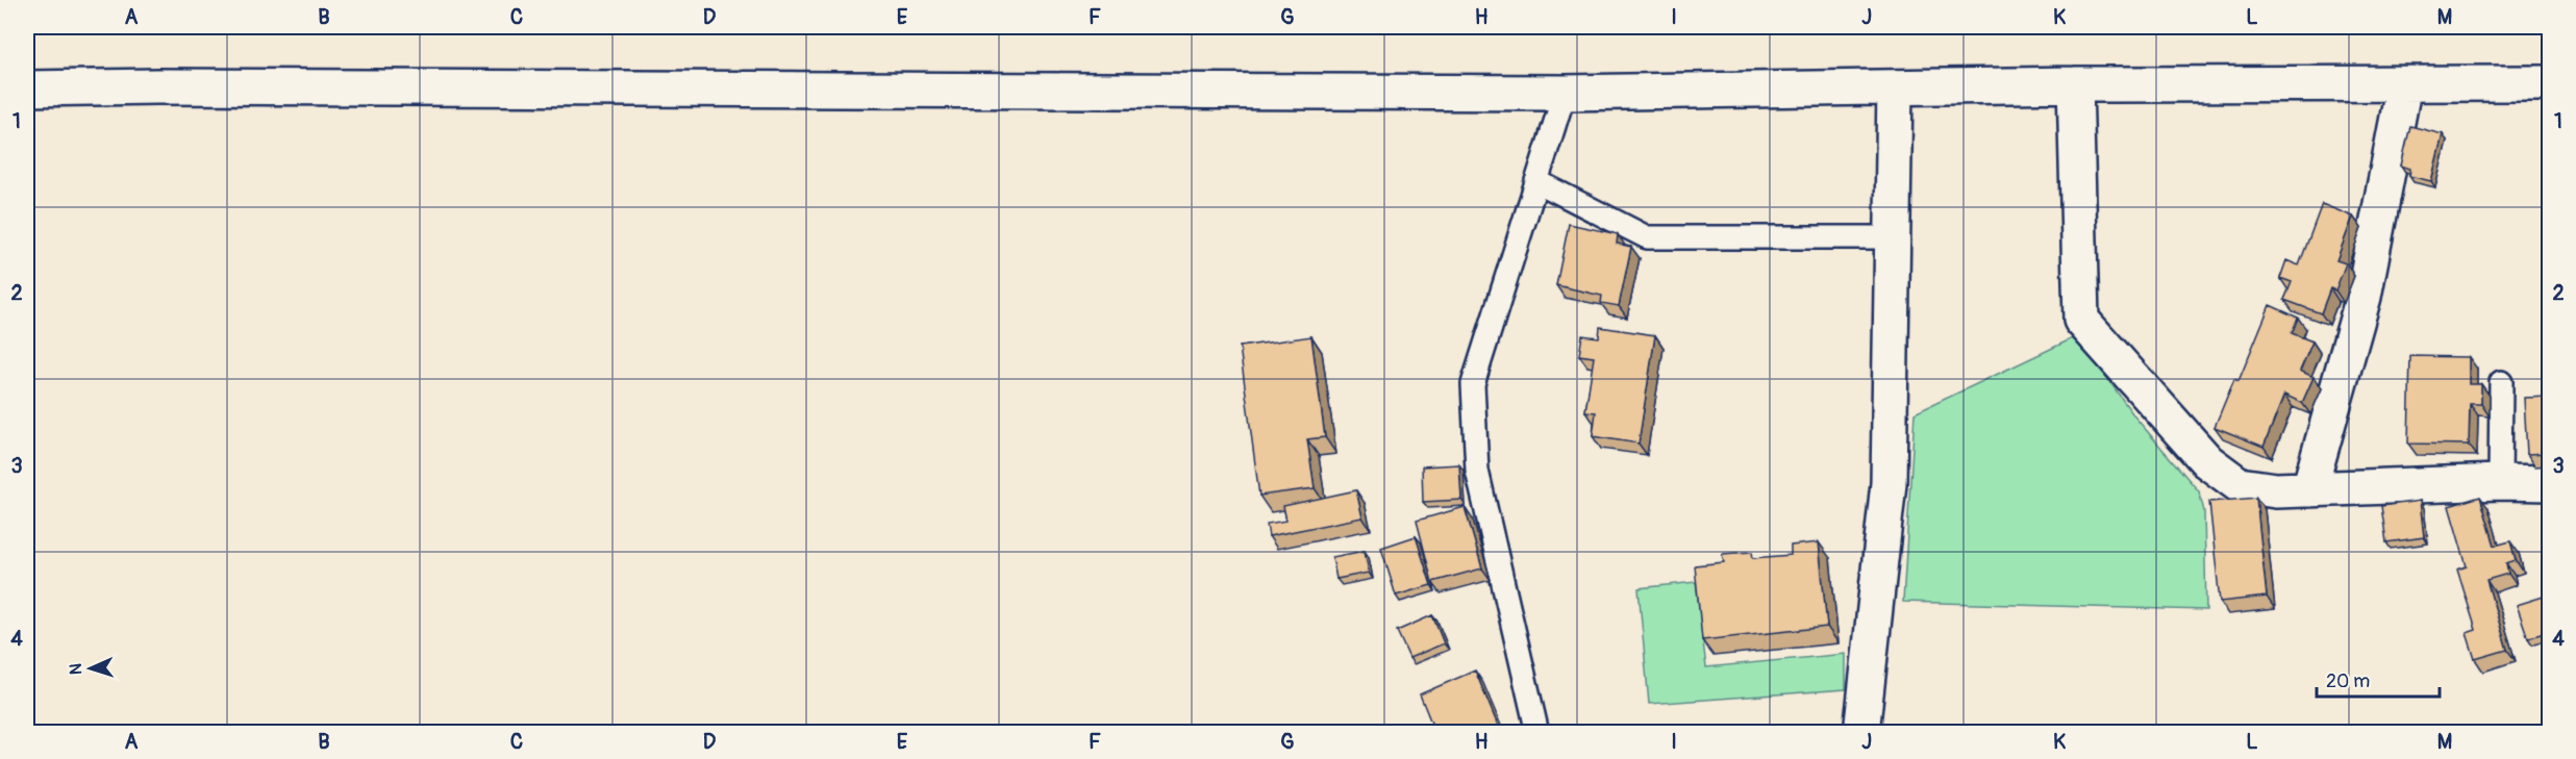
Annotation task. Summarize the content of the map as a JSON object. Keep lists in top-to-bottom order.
{
  "scale_bar": "20 m",
  "north": "left",
  "grid": {
    "columns": [
      "A",
      "B",
      "C",
      "D",
      "E",
      "F",
      "G",
      "H",
      "I",
      "J",
      "K",
      "L",
      "M"
    ],
    "rows": [
      "1",
      "2",
      "3",
      "4"
    ]
  }
}
